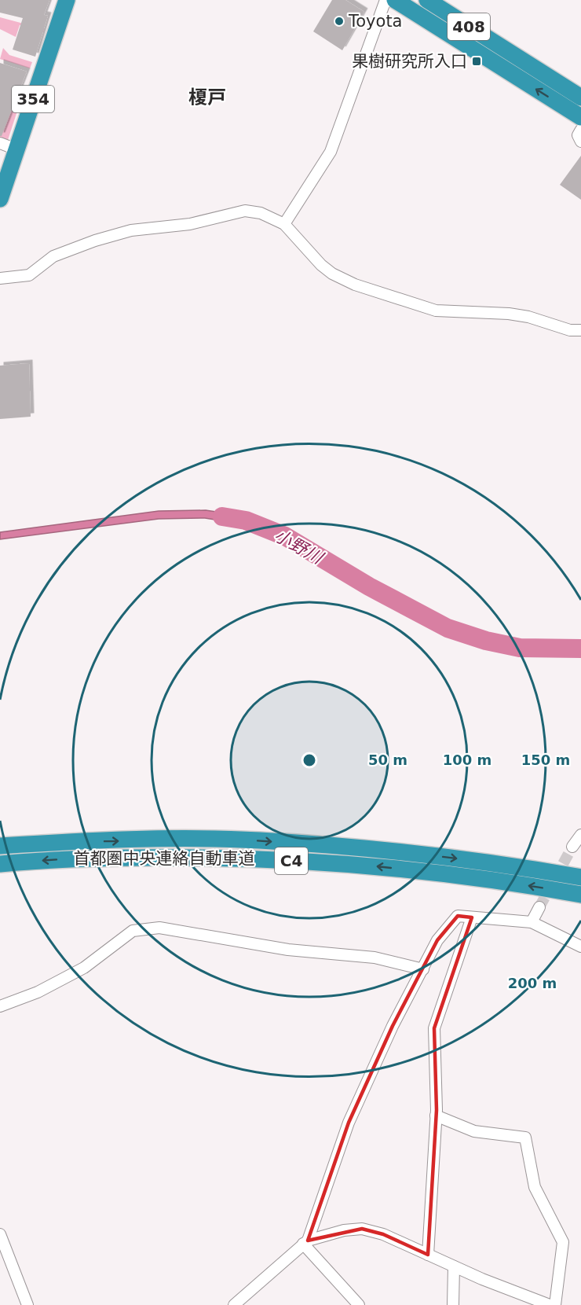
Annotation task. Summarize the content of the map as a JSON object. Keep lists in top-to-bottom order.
{
  "streets": {
    "highway": [
      "408",
      "354",
      "首都圏中央連絡自動車道",
      "C4"
    ]
  },
  "districts": ["榎戸"],
  "water": ["小野川"],
  "places": {
    "other": ["Toyota"],
    "transit": ["果樹研究所入口"]
  },
  "rings": [
    "50 m",
    "100 m",
    "150 m",
    "200 m"
  ]
}
